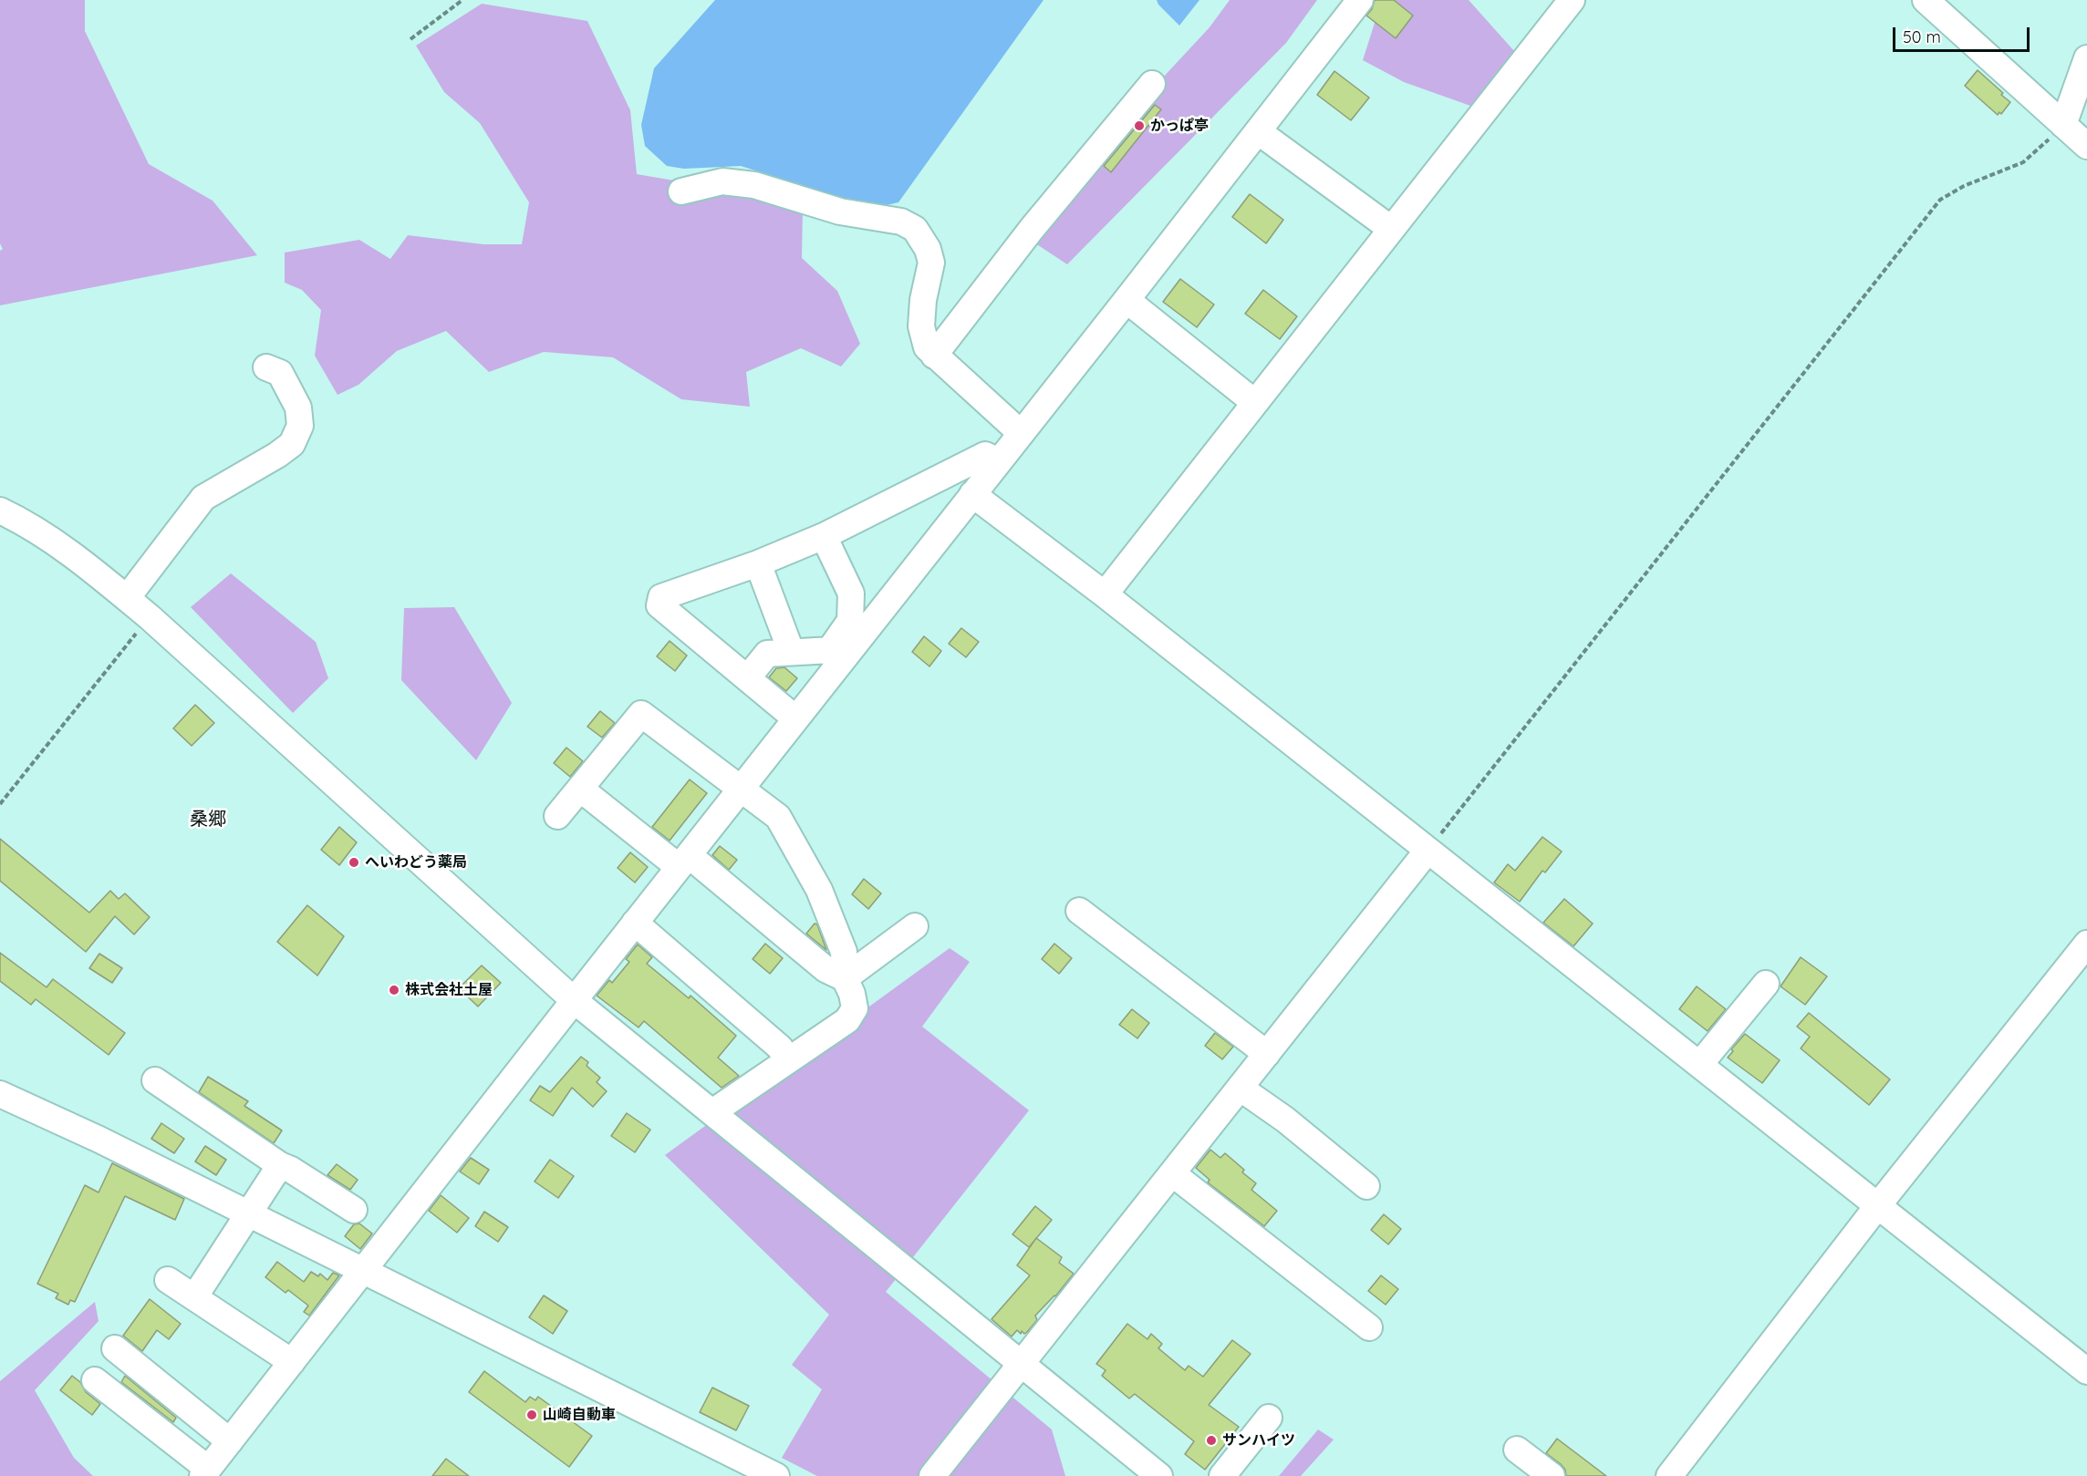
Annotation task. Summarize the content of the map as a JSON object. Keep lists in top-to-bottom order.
{
  "districts": ["桑郷"],
  "places": [
    "かっぱ亭",
    "へいわどう薬局",
    "株式会社土屋",
    "山崎自動車",
    "サンハイツ"
  ],
  "scale_bar": "50 m"
}
